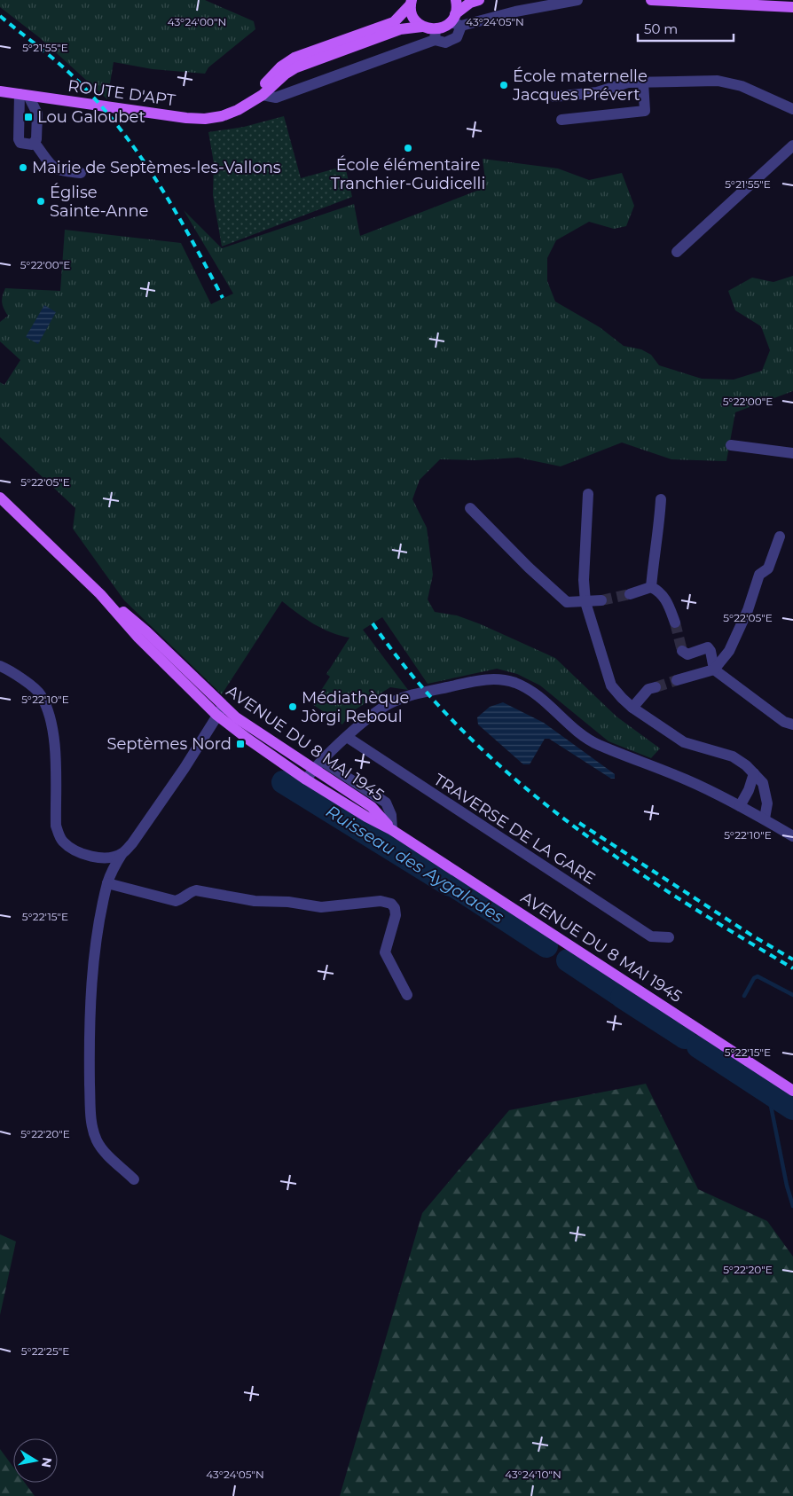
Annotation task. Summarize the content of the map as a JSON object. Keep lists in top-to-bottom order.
{
  "streets": {
    "main road": ["ROUTE D'APT", "AVENUE DU 8 MAI 1945"],
    "street": ["TRAVERSE DE LA GARE"]
  },
  "water": ["Ruisseau des Aygalades"],
  "places": {
    "other": [
      "École maternelle Jacques Prévert",
      "École élémentaire Tranchier-Guidicelli",
      "Mairie de Septèmes-les-Vallons",
      "Église Sainte-Anne",
      "Médiathèque Jòrgi Reboul"
    ],
    "transit": ["Lou Galoubet", "Septèmes Nord"]
  },
  "scale_bar": "50 m",
  "north": "right",
  "coordinates": [
    "43°24'05\"N",
    "43°24'00\"N",
    "5°21'55\"E",
    "5°22'00\"E",
    "5°22'05\"E",
    "5°22'10\"E",
    "5°22'15\"E",
    "5°22'20\"E",
    "5°22'25\"E",
    "43°24'10\"N"
  ]
}
